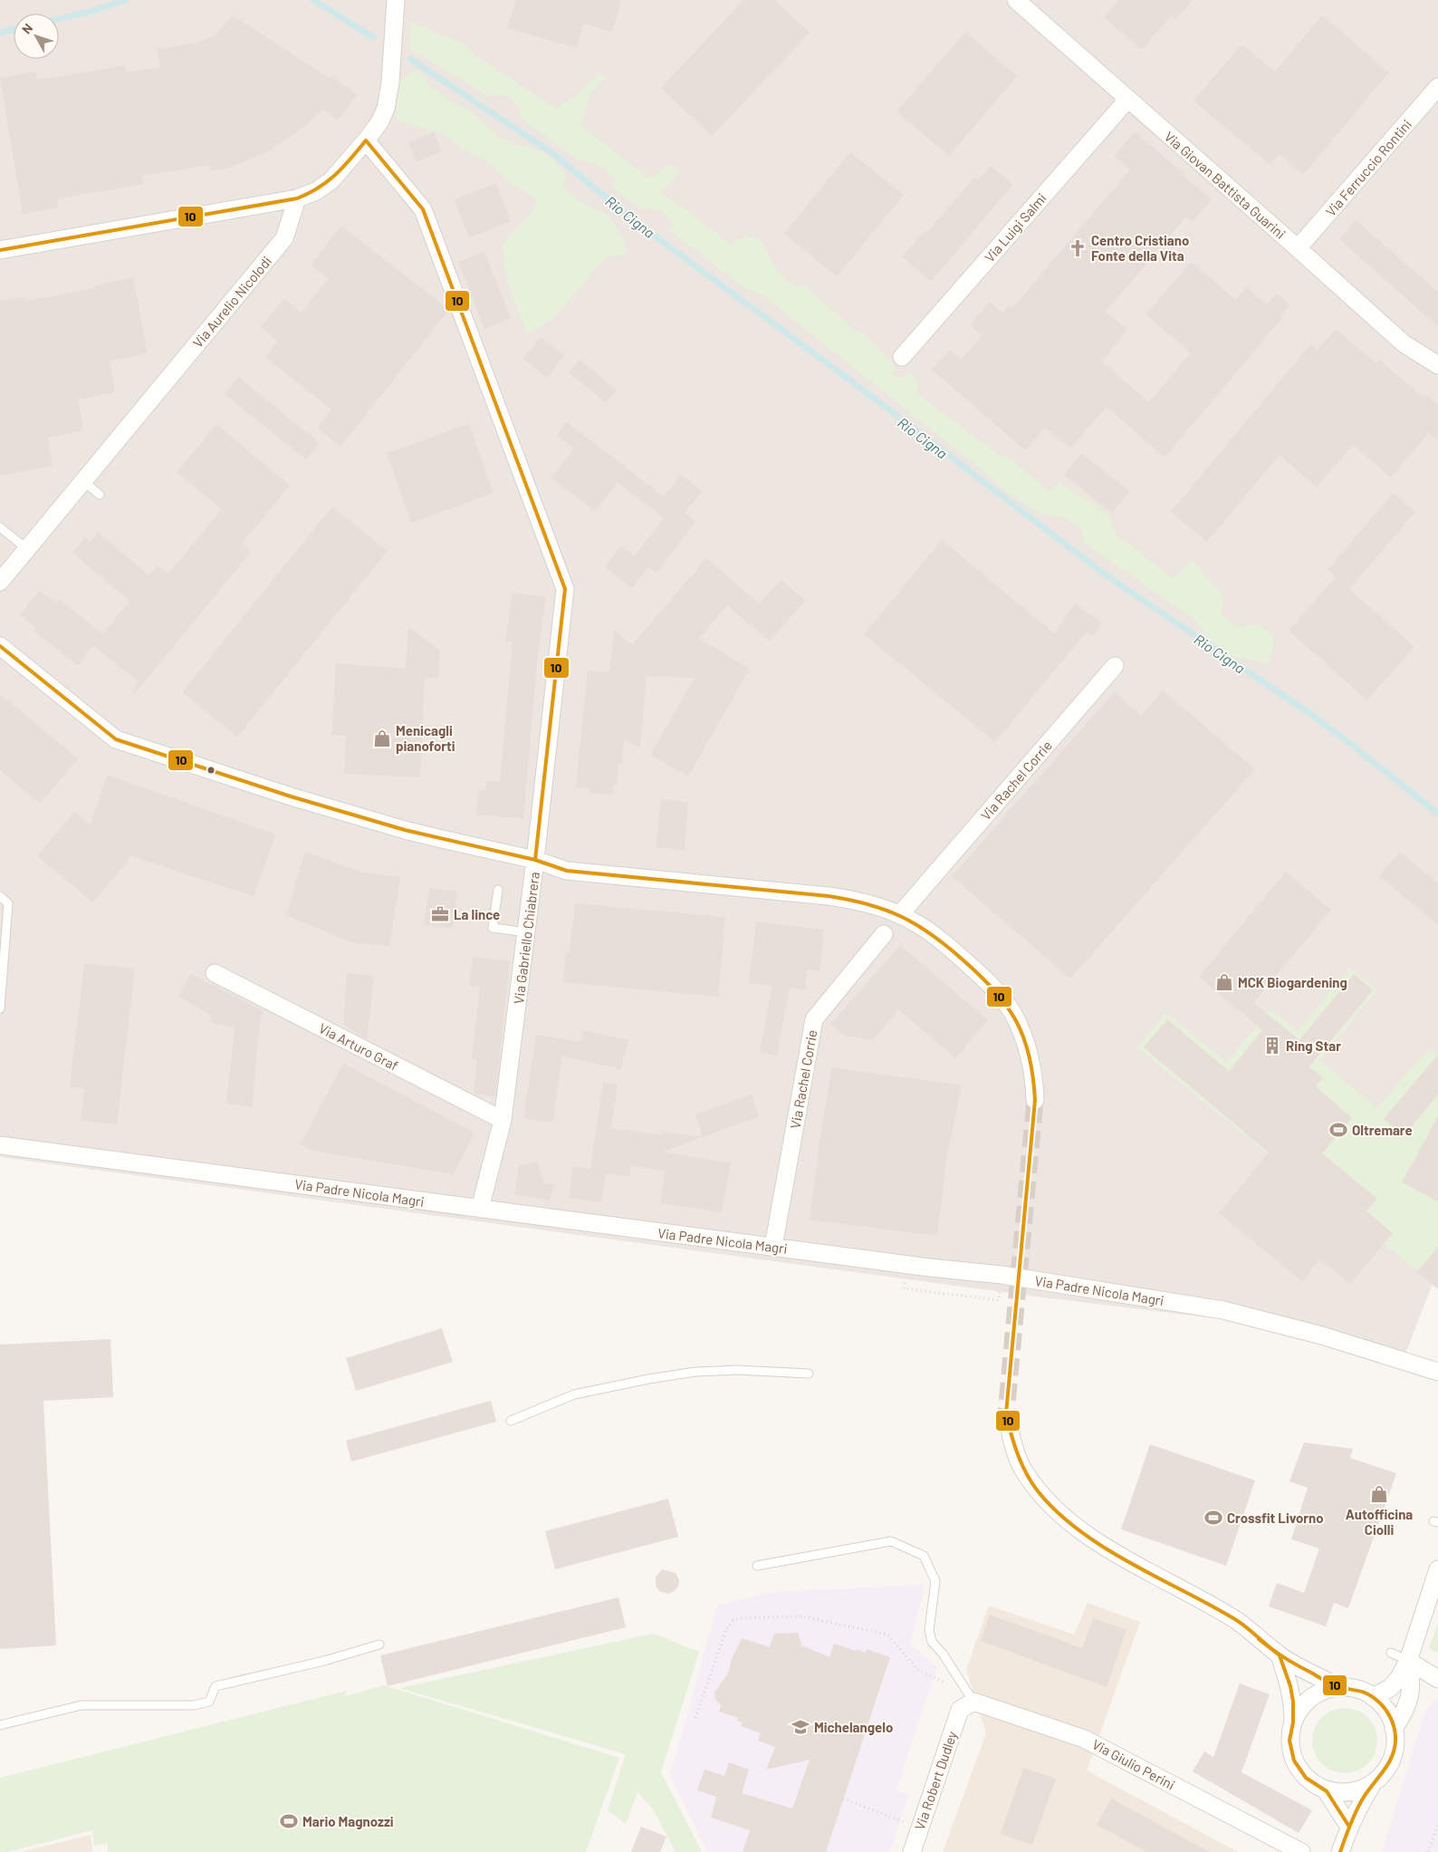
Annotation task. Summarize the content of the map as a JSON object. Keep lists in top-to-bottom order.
{
  "streets": {
    "street": [
      "Via Ferruccio Rontini",
      "Via Giovan Battista Guarini",
      "Via Luigi Salmi",
      "Via Aurelio Nicolodi",
      "Via Rachel Corrie",
      "Via Gabriello Chiabrera",
      "Via Arturo Graf",
      "Via Padre Nicola Magri",
      "Via Giulio Perini",
      "Via Robert Dudley"
    ]
  },
  "crossings": [
    ["Via Ferruccio Rontini", "Via Giovan Battista Guarini"],
    ["Via Giovan Battista Guarini", "Via Luigi Salmi"],
    ["Via Rachel Corrie", "Via Padre Nicola Magri"],
    ["Via Gabriello Chiabrera", "Via Arturo Graf"],
    ["Via Gabriello Chiabrera", "Via Padre Nicola Magri"],
    ["Via Giulio Perini", "Via Robert Dudley"]
  ],
  "water": ["Rio Cigna"],
  "places": {
    "church": ["Centro Cristiano Fonte della Vita"],
    "shop": ["Menicagli pianoforti", "MCK Biogardening", "Autofficina Ciolli"],
    "office": ["La lince"],
    "building": ["Ring Star"],
    "sports": ["Oltremare", "Crossfit Livorno", "Mario Magnozzi"],
    "school or university": ["Michelangelo"]
  },
  "lines": ["transit line 10"],
  "north": "top left"
}
